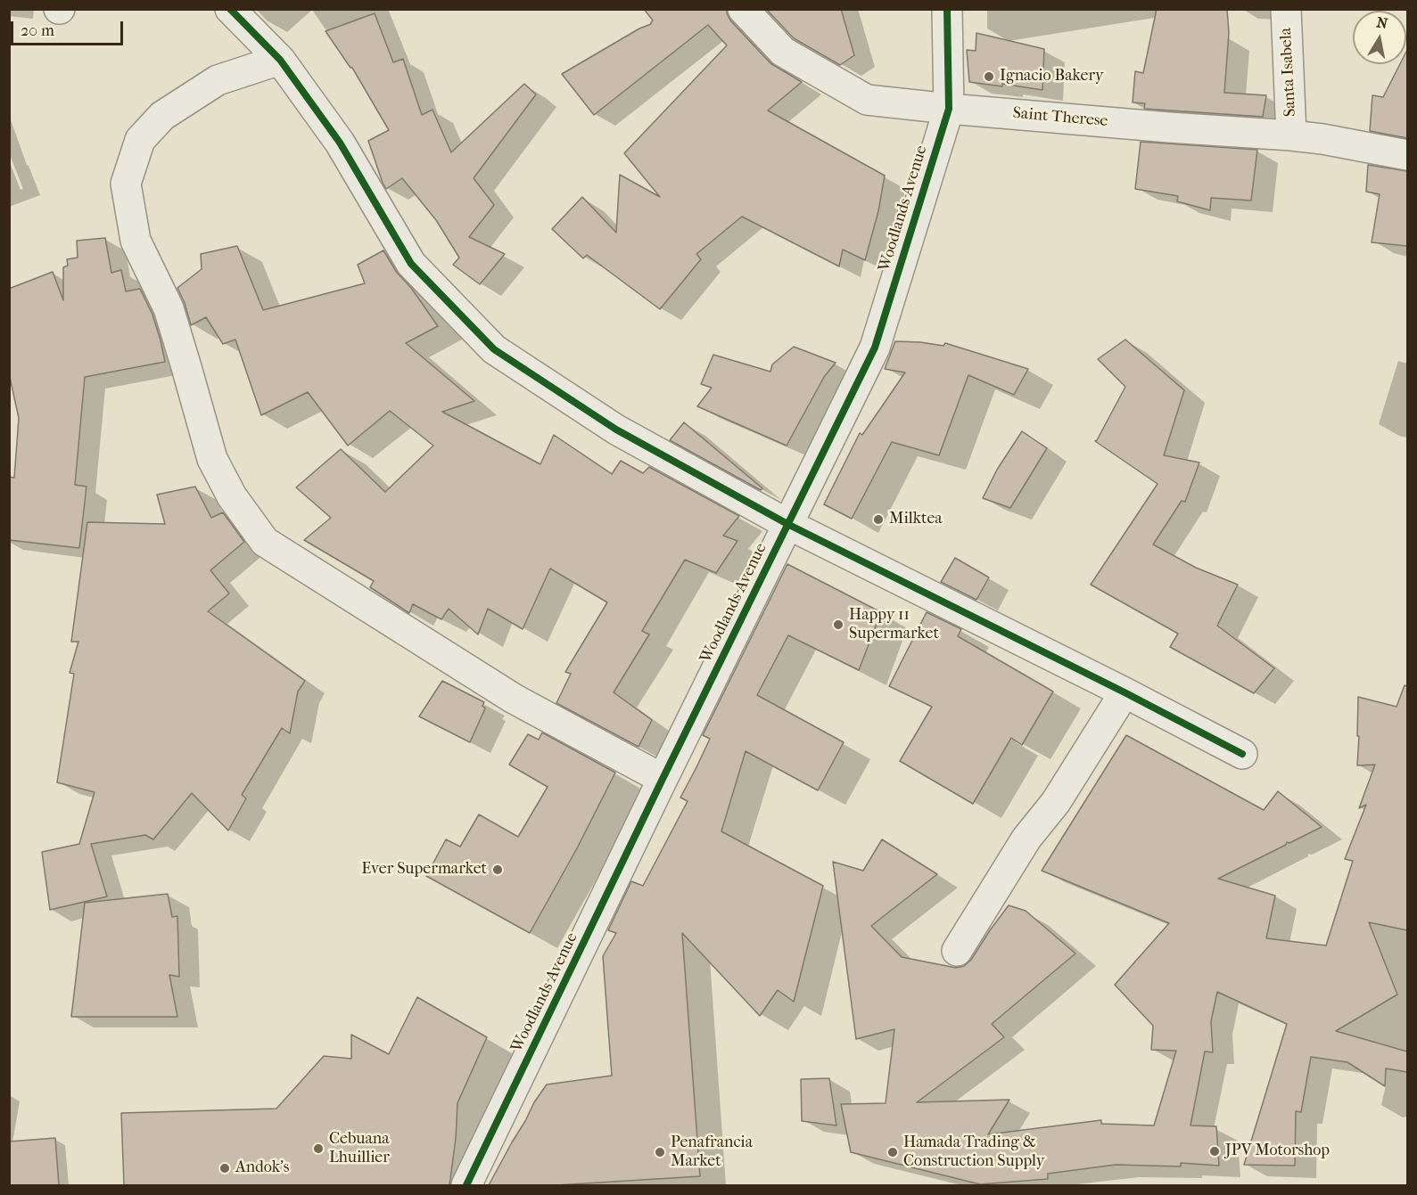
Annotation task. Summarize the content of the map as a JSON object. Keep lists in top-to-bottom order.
{
  "streets": {
    "street": ["Santa Isabela", "Saint Therese", "Woodlands Avenue"]
  },
  "crossings": [
    ["Santa Isabela", "Saint Therese"],
    ["Saint Therese", "Woodlands Avenue"]
  ],
  "places": [
    "Ignacio Bakery",
    "Milktea",
    "Happy 11 Supermarket",
    "Ever Supermarket",
    "Cebuana Lhuillier",
    "JPV Motorshop",
    "Penafrancia Market",
    "Hamada Trading & Construction Supply",
    "Andok's"
  ],
  "scale_bar": "20 m",
  "north": "top"
}
